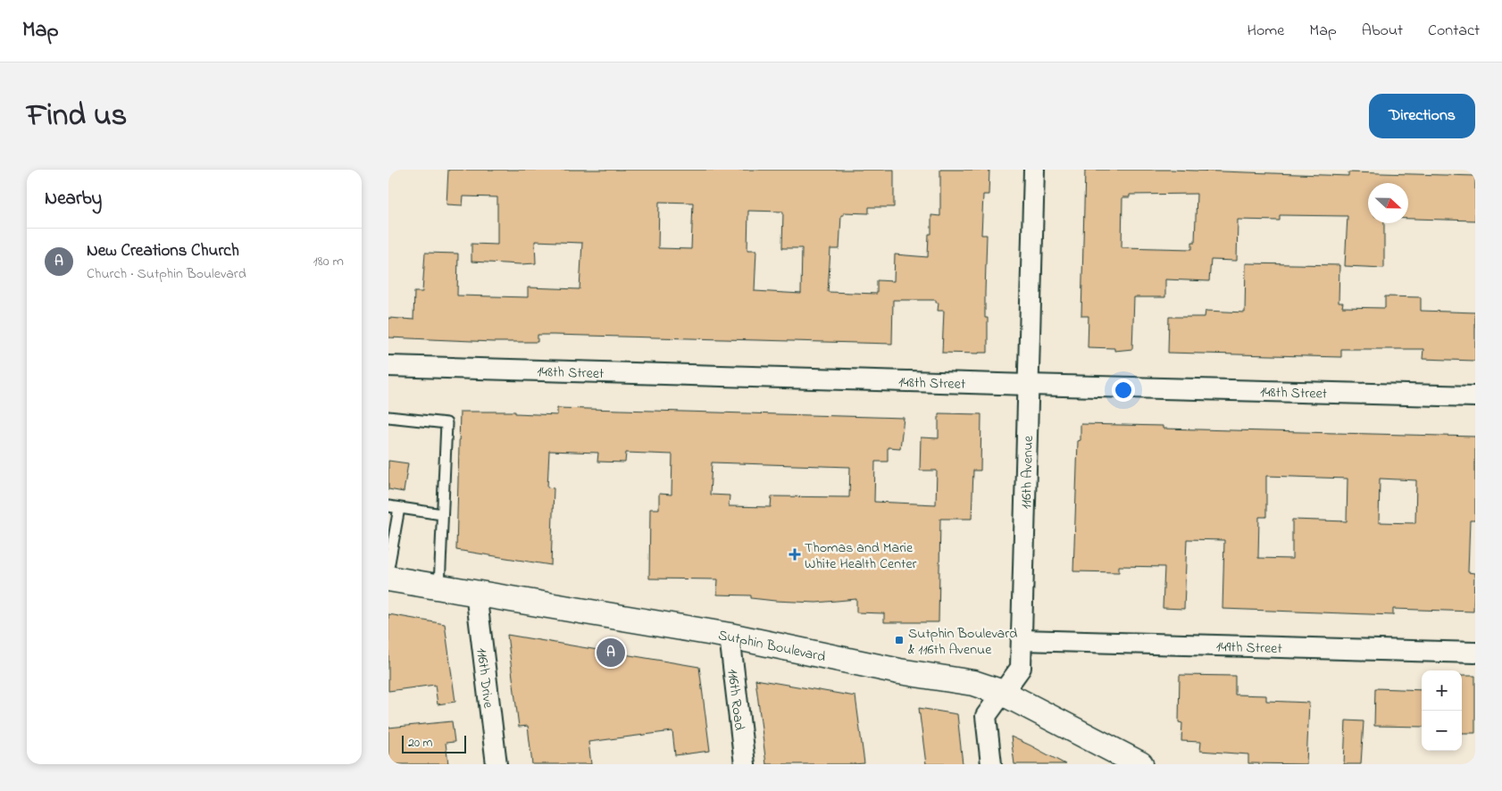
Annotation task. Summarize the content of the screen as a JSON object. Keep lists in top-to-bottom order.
{
  "streets": {
    "main road": ["Sutphin Boulevard"],
    "street": [
      "148th Street",
      "116th Avenue",
      "149th Street",
      "116th Drive",
      "116th Road"
    ]
  },
  "crossings": [
    ["148th Street", "116th Avenue"],
    ["116th Avenue", "Sutphin Boulevard"],
    ["116th Avenue", "149th Street"],
    ["Sutphin Boulevard", "116th Drive"],
    ["Sutphin Boulevard", "116th Road"]
  ],
  "places": {
    "health": ["Thomas and Marie White Health Center"],
    "transit": ["Sutphin Boulevard & 116th Avenue"]
  },
  "scale_bar": "20 m",
  "north": "right",
  "page": {
    "header": "Map",
    "nav": [
      "Home",
      "Map",
      "About",
      "Contact"
    ],
    "title": "Find us",
    "buttons": "Directions",
    "heading": "Nearby",
    "list": [
      {
        "mark": "A",
        "name": "New Creations Church",
        "note": "Church · Sutphin Boulevard",
        "value": "180 m"
      }
    ],
    "pins": "A",
    "map_buttons": ["+", "−"],
    "scale": "20 m"
  }
}
